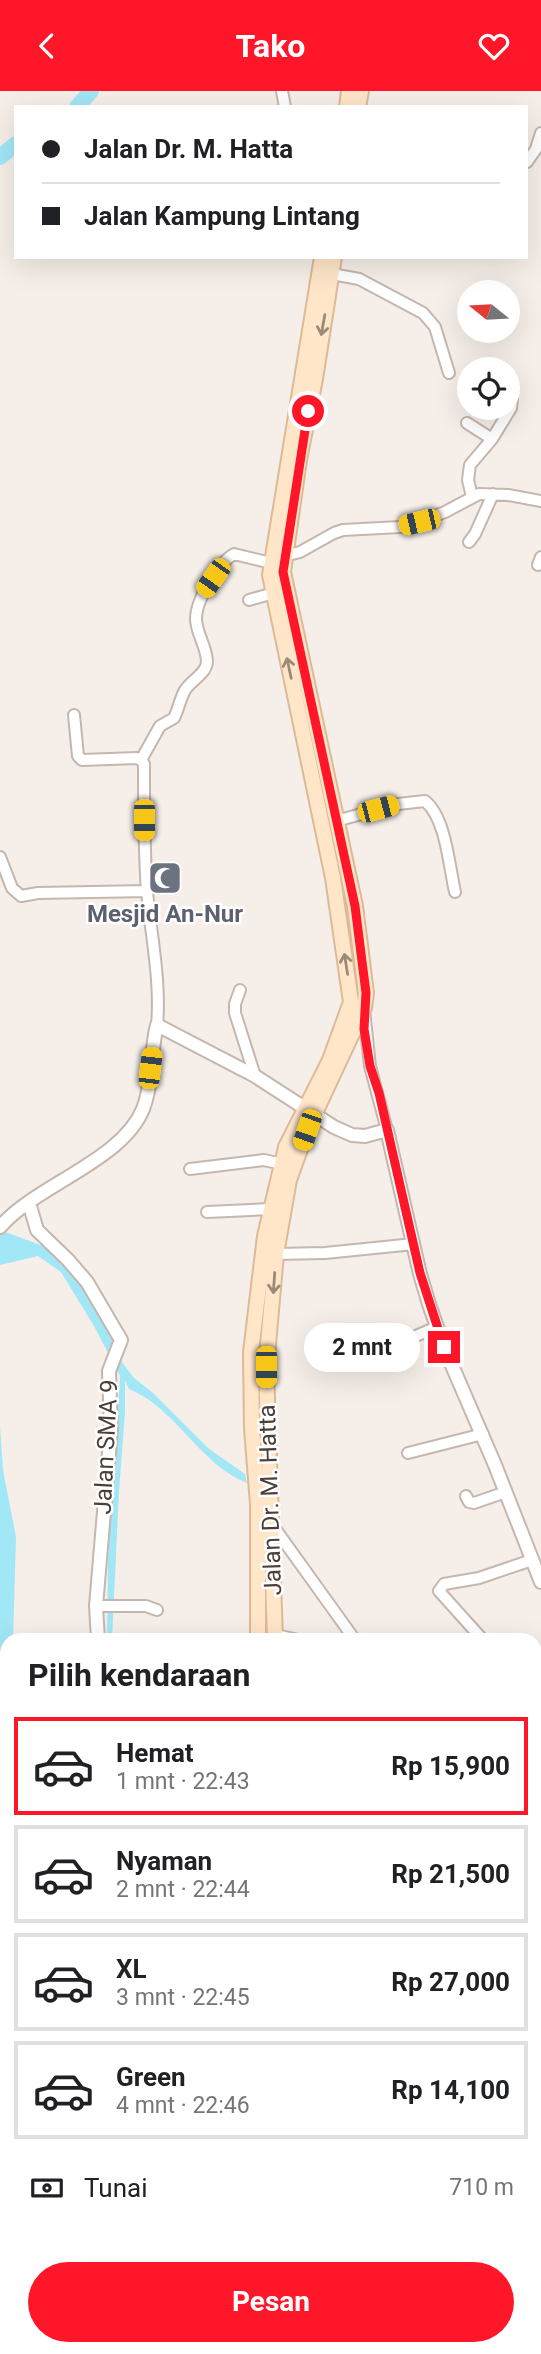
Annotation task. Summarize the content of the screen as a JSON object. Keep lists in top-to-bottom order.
{
  "streets": {
    "main road": ["Jalan Dr. M. Hatta"],
    "street": ["Jalan SMA 9"]
  },
  "places": {
    "mosque": ["Mesjid An-Nur"]
  },
  "north": "left",
  "page": {
    "header": "Tako",
    "banner": ["Jalan Dr. M. Hatta", "Jalan Kampung Lintang"],
    "bubble": "2 mnt",
    "heading": "Pilih kendaraan",
    "list": [
      {
        "name": "Hemat",
        "note": "1 mnt · 22:43",
        "value": "Rp 15,900"
      },
      {
        "name": "Nyaman",
        "note": "2 mnt · 22:44",
        "value": "Rp 21,500"
      },
      {
        "name": "XL",
        "note": "3 mnt · 22:45",
        "value": "Rp 27,000"
      },
      {
        "name": "Green",
        "note": "4 mnt · 22:46",
        "value": "Rp 14,100"
      }
    ],
    "pay": ["Tunai", "710 m"],
    "buttons": "Pesan"
  }
}
